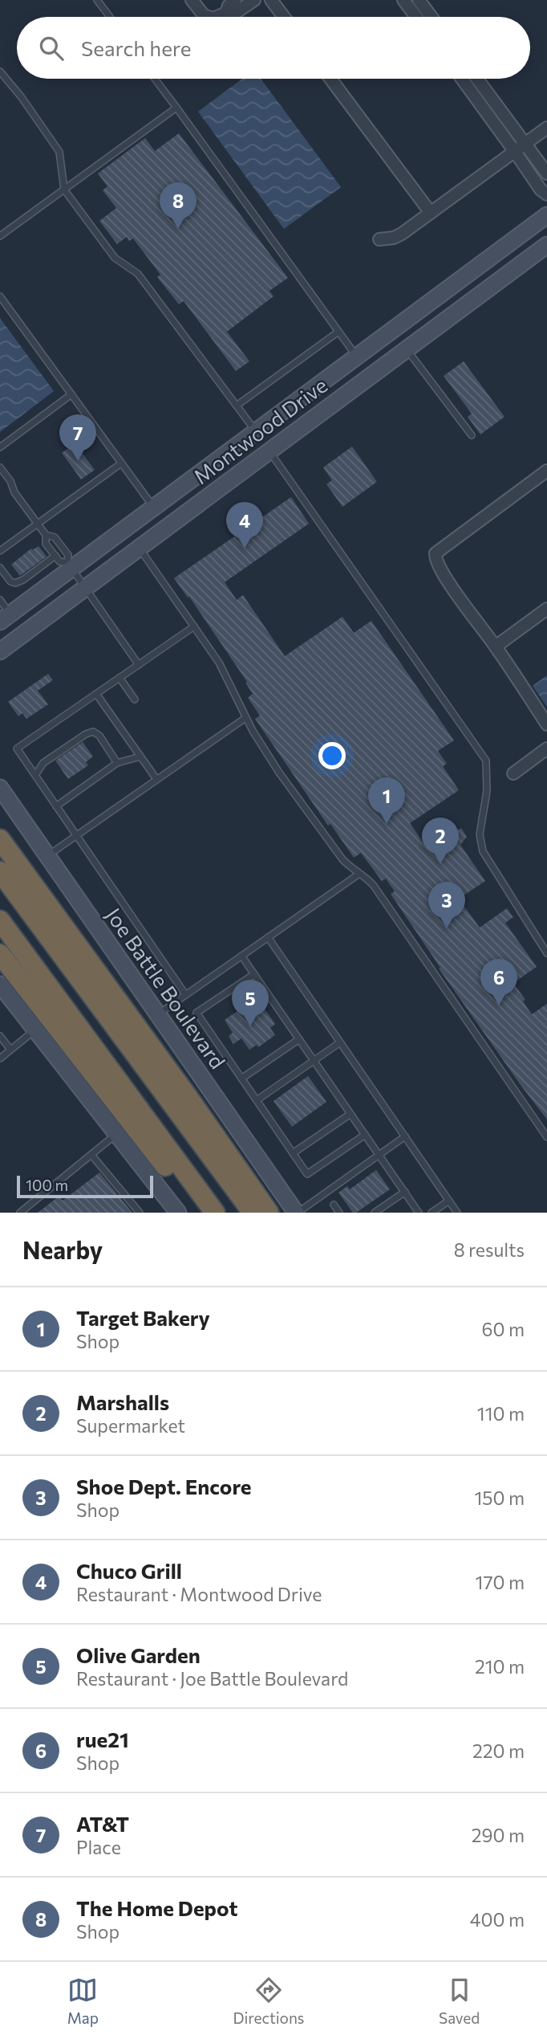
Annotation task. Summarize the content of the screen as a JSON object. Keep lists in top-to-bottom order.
{
  "streets": {
    "street": ["Montwood Drive", "Joe Battle Boulevard"]
  },
  "scale_bar": "100 m",
  "page": {
    "search": "Search here",
    "pins": [
      "8",
      "7",
      "4",
      "1",
      "2",
      "3",
      "6",
      "5"
    ],
    "scale": "100 m",
    "heading": ["Nearby", "8 results"],
    "list": [
      {
        "mark": "1",
        "name": "Target Bakery",
        "note": "Shop",
        "value": "60 m"
      },
      {
        "mark": "2",
        "name": "Marshalls",
        "note": "Supermarket",
        "value": "110 m"
      },
      {
        "mark": "3",
        "name": "Shoe Dept. Encore",
        "note": "Shop",
        "value": "150 m"
      },
      {
        "mark": "4",
        "name": "Chuco Grill",
        "note": "Restaurant · Montwood Drive",
        "value": "170 m"
      },
      {
        "mark": "5",
        "name": "Olive Garden",
        "note": "Restaurant · Joe Battle Boulevard",
        "value": "210 m"
      },
      {
        "mark": "6",
        "name": "rue21",
        "note": "Shop",
        "value": "220 m"
      },
      {
        "mark": "7",
        "name": "AT&T",
        "note": "Place",
        "value": "290 m"
      },
      {
        "mark": "8",
        "name": "The Home Depot",
        "note": "Shop",
        "value": "400 m"
      }
    ],
    "nav": ["Map", "Directions", "Saved"]
  }
}
